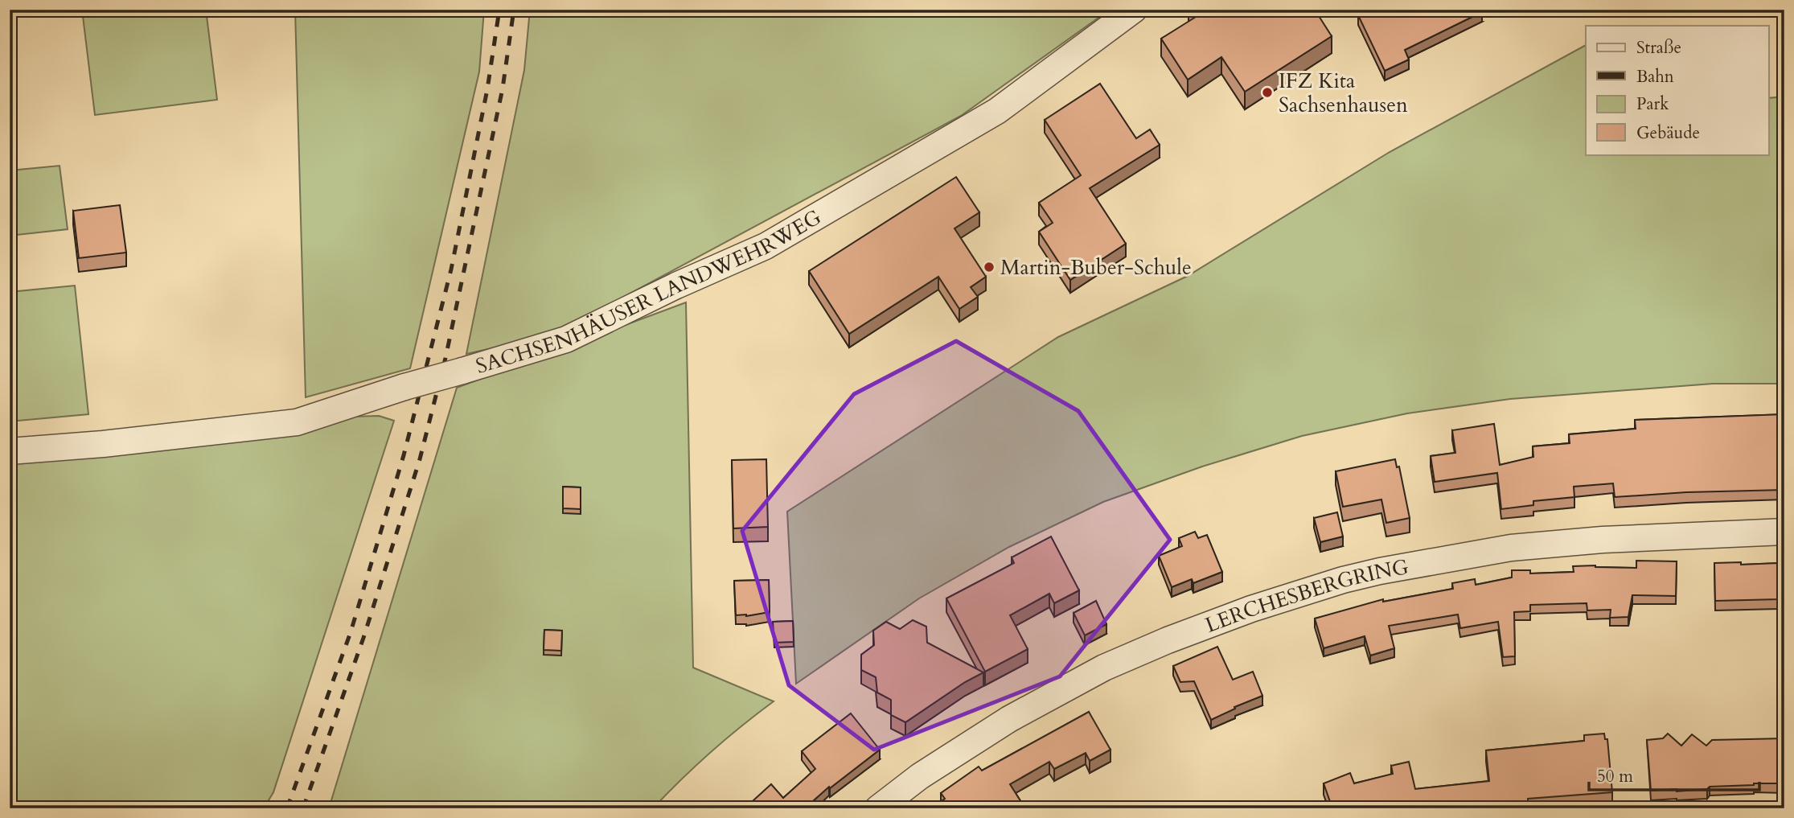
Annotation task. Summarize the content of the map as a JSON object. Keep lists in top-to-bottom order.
{
  "streets": {
    "street": ["SACHSENHÄUSER LANDWEHRWEG", "LERCHESBERGRING"]
  },
  "places": ["IFZ Kita Sachsenhausen", "Martin-Buber-Schule"],
  "legend": [
    "Straße",
    "Bahn",
    "Park",
    "Gebäude"
  ],
  "scale_bar": "50 m"
}
